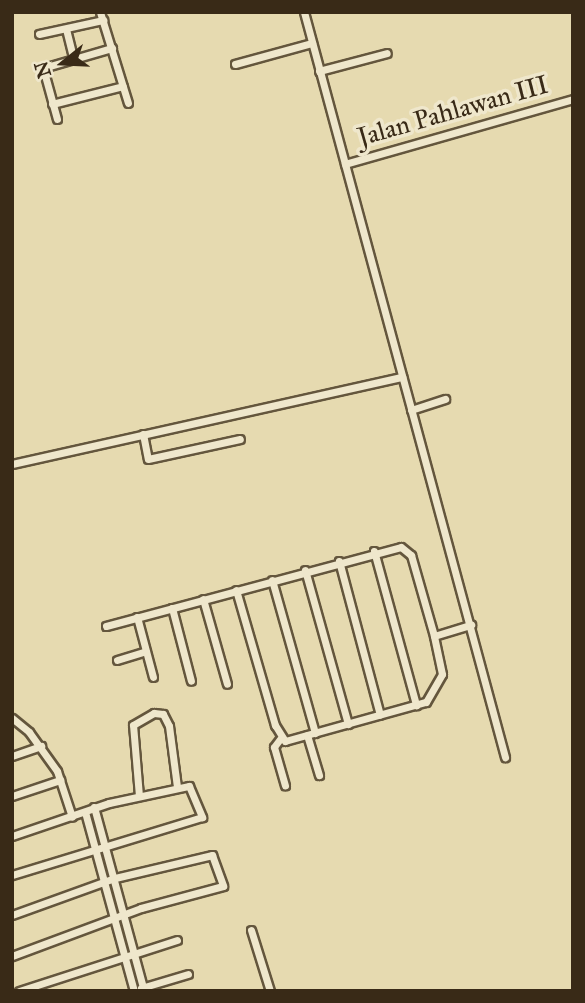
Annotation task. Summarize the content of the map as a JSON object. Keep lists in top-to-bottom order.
{
  "streets": {
    "street": ["Jalan Pahlawan III"]
  },
  "north": "left"
}
